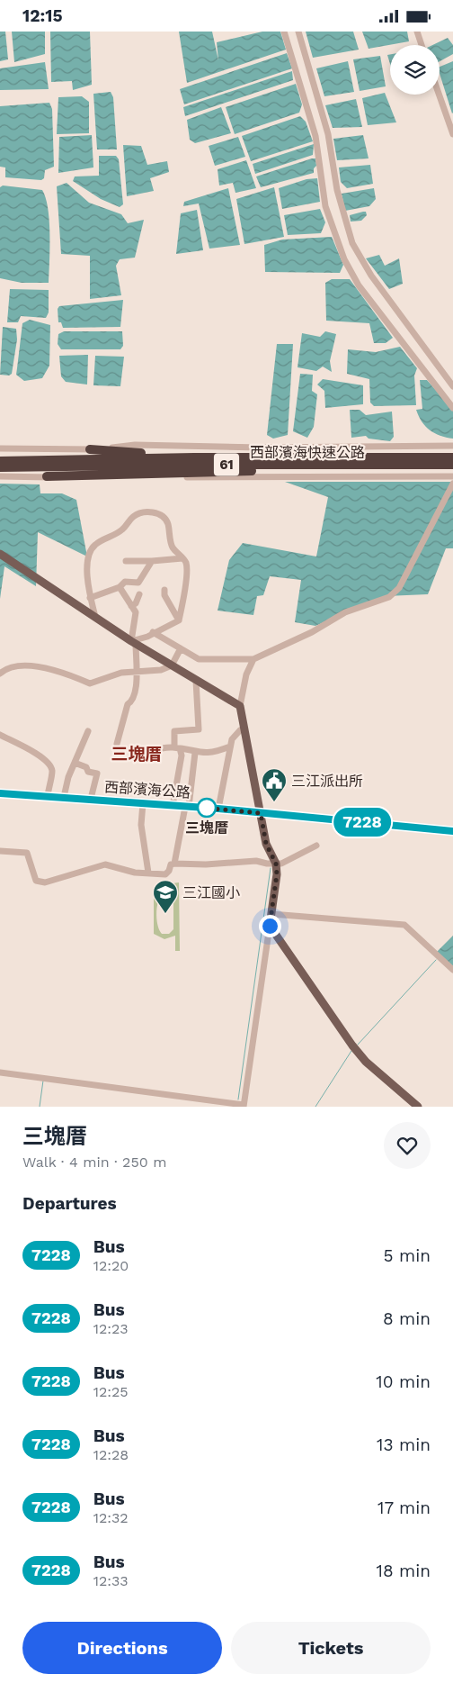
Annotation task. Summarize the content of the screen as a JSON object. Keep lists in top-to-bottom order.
{
  "streets": {
    "highway": ["西部濱海快速公路", "61"],
    "main road": ["西部濱海公路"]
  },
  "districts": ["三塊厝"],
  "places": {
    "public building": ["三江派出所"],
    "other": ["三塊厝"],
    "school or university": ["三江國小"]
  },
  "lines": ["bus line 7228"],
  "page": {
    "status": "12:15",
    "on_map": "7228",
    "heading": [
      ["三塊厝", "Walk · 4 min · 250 m"],
      "Departures"
    ],
    "list": [
      {
        "mark": "7228",
        "name": "Bus",
        "note": "12:20",
        "value": "5 min"
      },
      {
        "mark": "7228",
        "name": "Bus",
        "note": "12:23",
        "value": "8 min"
      },
      {
        "mark": "7228",
        "name": "Bus",
        "note": "12:25",
        "value": "10 min"
      },
      {
        "mark": "7228",
        "name": "Bus",
        "note": "12:28",
        "value": "13 min"
      },
      {
        "mark": "7228",
        "name": "Bus",
        "note": "12:32",
        "value": "17 min"
      },
      {
        "mark": "7228",
        "name": "Bus",
        "note": "12:33",
        "value": "18 min"
      }
    ],
    "buttons": ["Directions", "Tickets"]
  }
}
